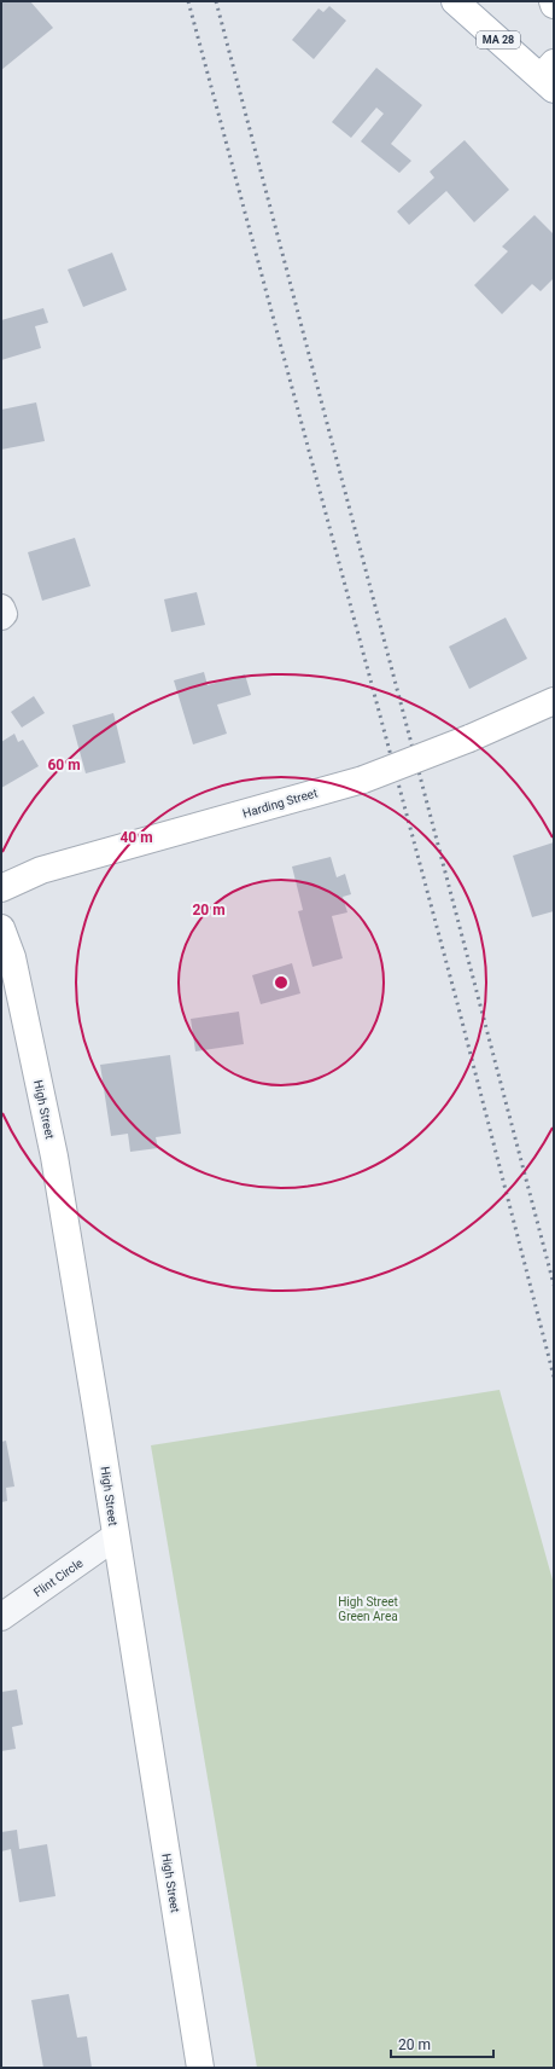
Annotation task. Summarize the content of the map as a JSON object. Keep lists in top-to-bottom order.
{
  "streets": {
    "main road": ["MA 28", "Harding Street", "High Street"],
    "street": ["Flint Circle"]
  },
  "crossings": [
    ["High Street", "Flint Circle"]
  ],
  "parks": ["High Street Green Area"],
  "scale_bar": "20 m",
  "rings": ["60 m", "40 m", "20 m"]
}
